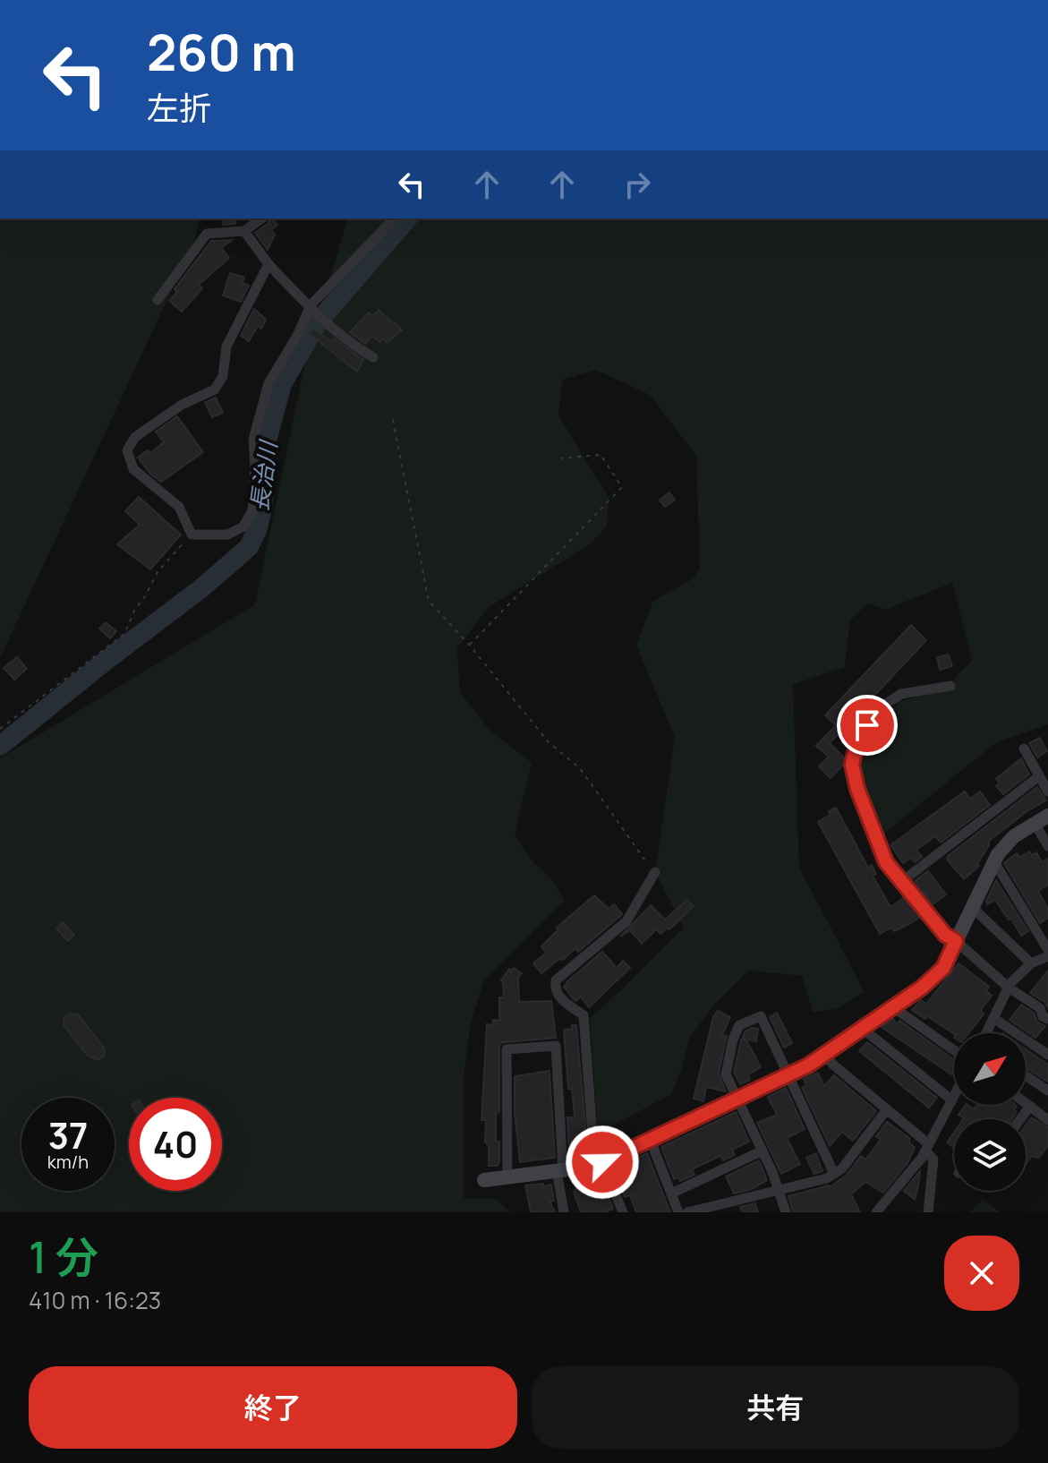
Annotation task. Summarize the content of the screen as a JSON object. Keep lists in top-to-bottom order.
{
  "water": ["長治川"],
  "north": "top right",
  "page": {
    "turn": ["260 m", "左折"],
    "speed": "37 km/h",
    "limit": "40",
    "heading": ["1 分", "410 m · 16:23"],
    "buttons": ["終了", "共有"]
  }
}
